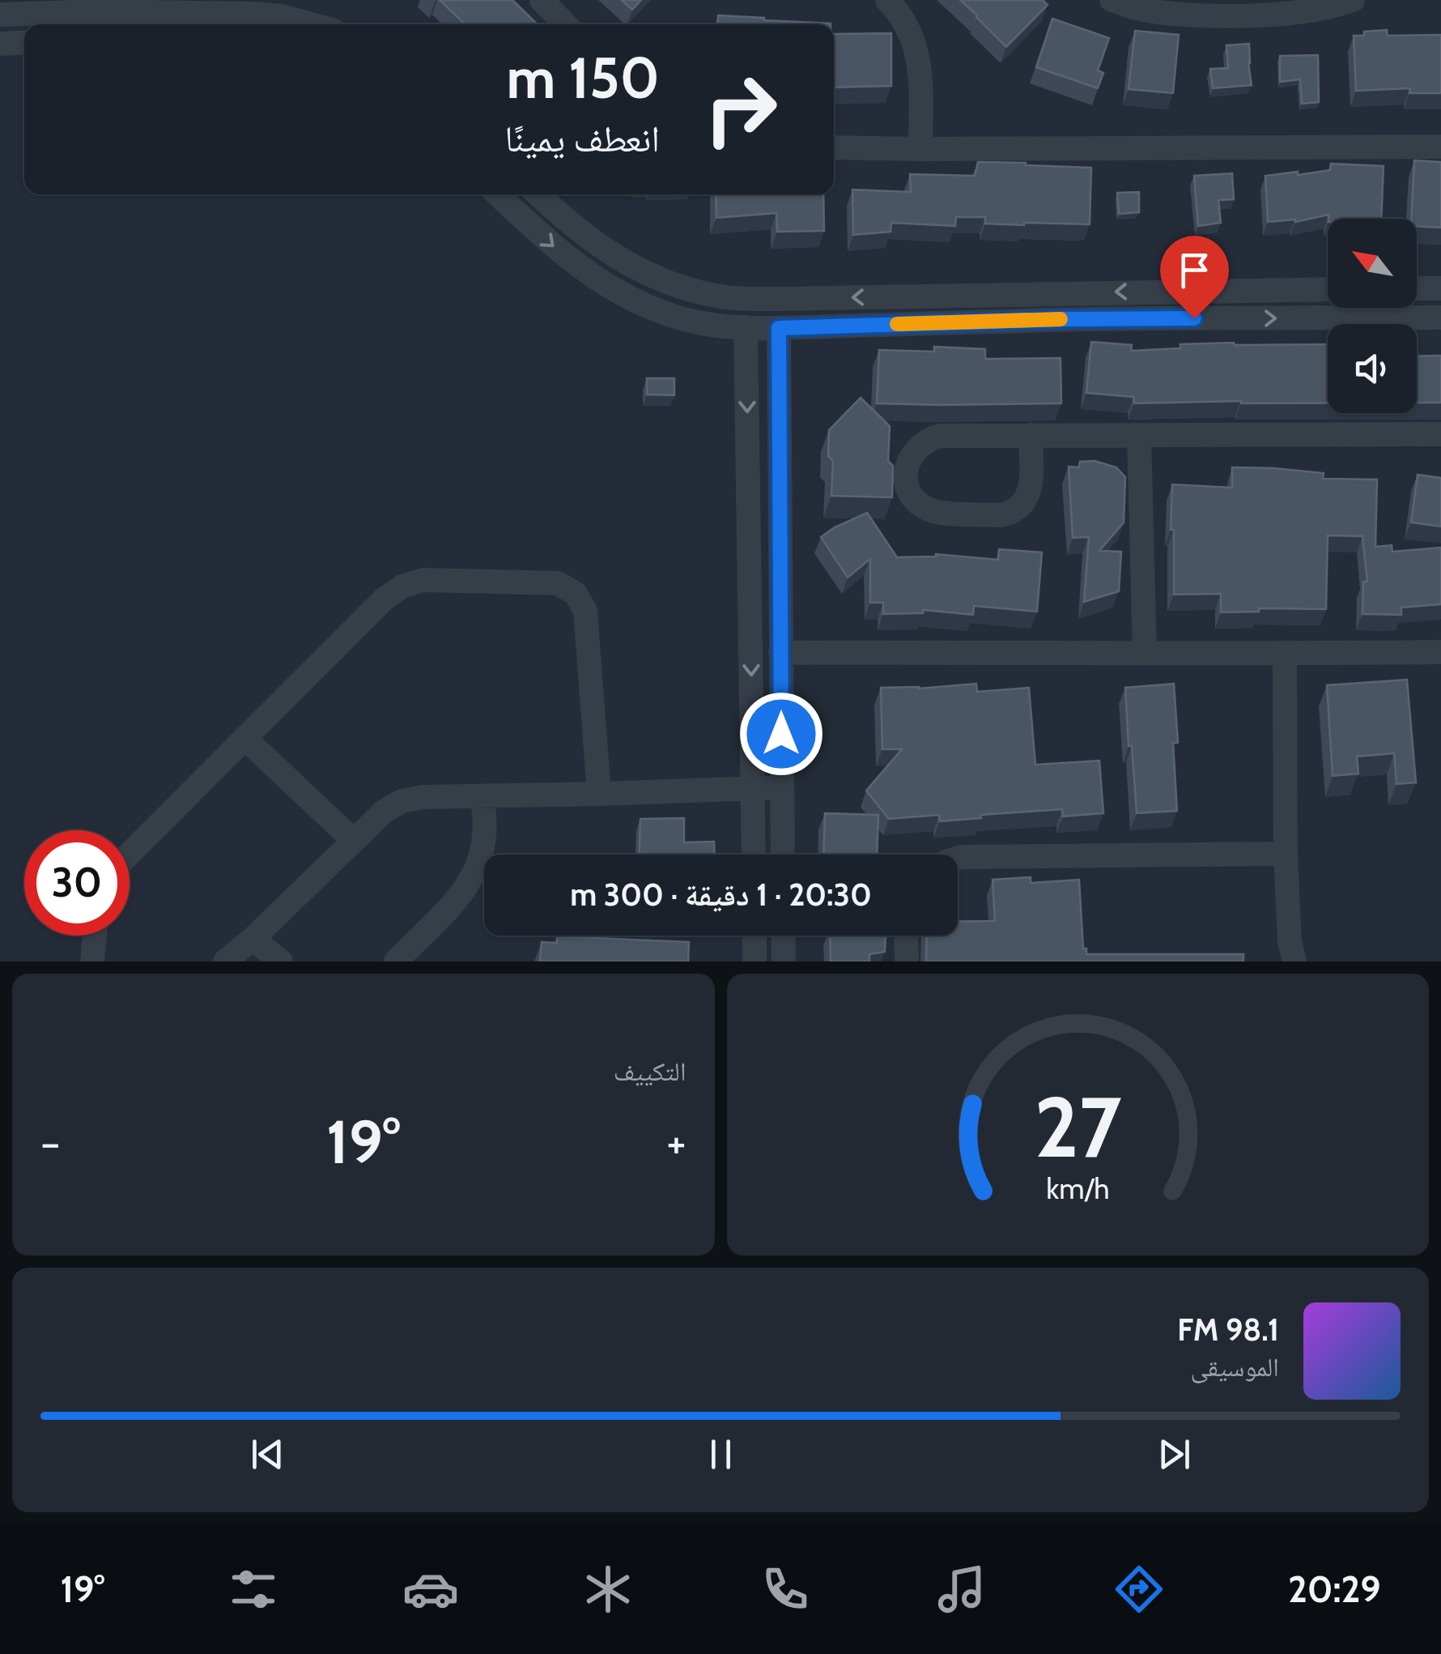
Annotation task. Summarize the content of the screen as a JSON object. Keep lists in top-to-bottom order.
{
  "north": "top left",
  "page": {
    "turn": ["150 m", "انعطف يمينًا"],
    "limit": "30",
    "trip": "20:30 · 1 دقيقة · 300 m",
    "tile": "التكييف",
    "heat": ["−", "19°", "+"],
    "song": ["98.1 FM", "الموسيقى"],
    "tabs": ["20:29", "19°"],
    "gauge": ["27", "km/h"]
  }
}
